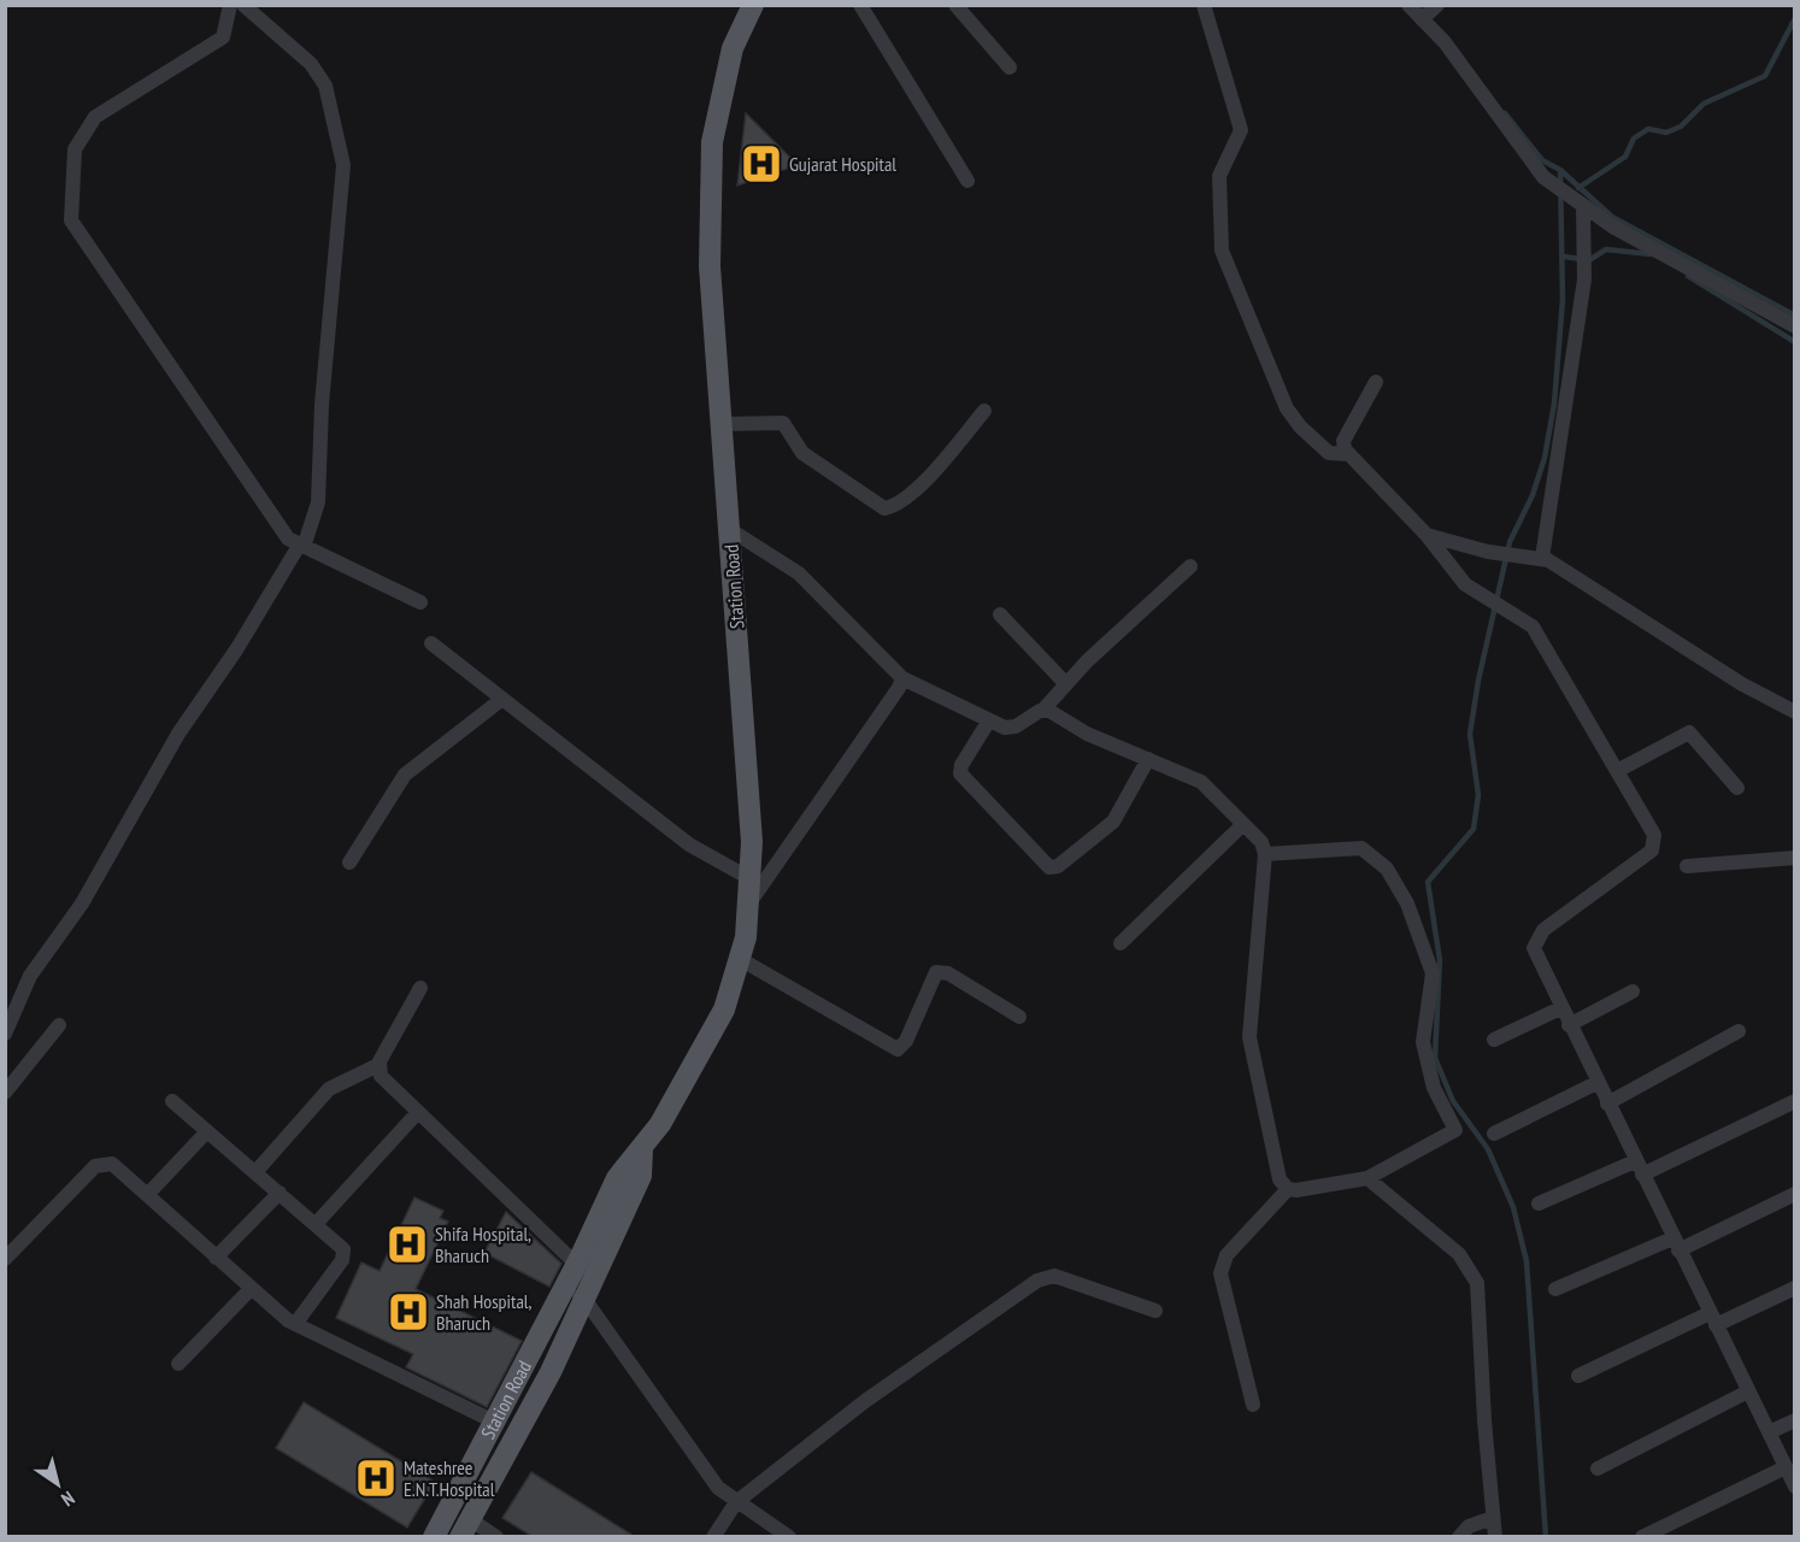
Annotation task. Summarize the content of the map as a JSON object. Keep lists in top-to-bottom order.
{
  "streets": {
    "main road": ["Station Road"]
  },
  "places": {
    "hospital": [
      "Gujarat Hospital",
      "Shifa Hospital, Bharuch",
      "Shah Hospital, Bharuch",
      "Mateshree E.N.T.Hospital"
    ]
  },
  "north": "bottom right"
}
